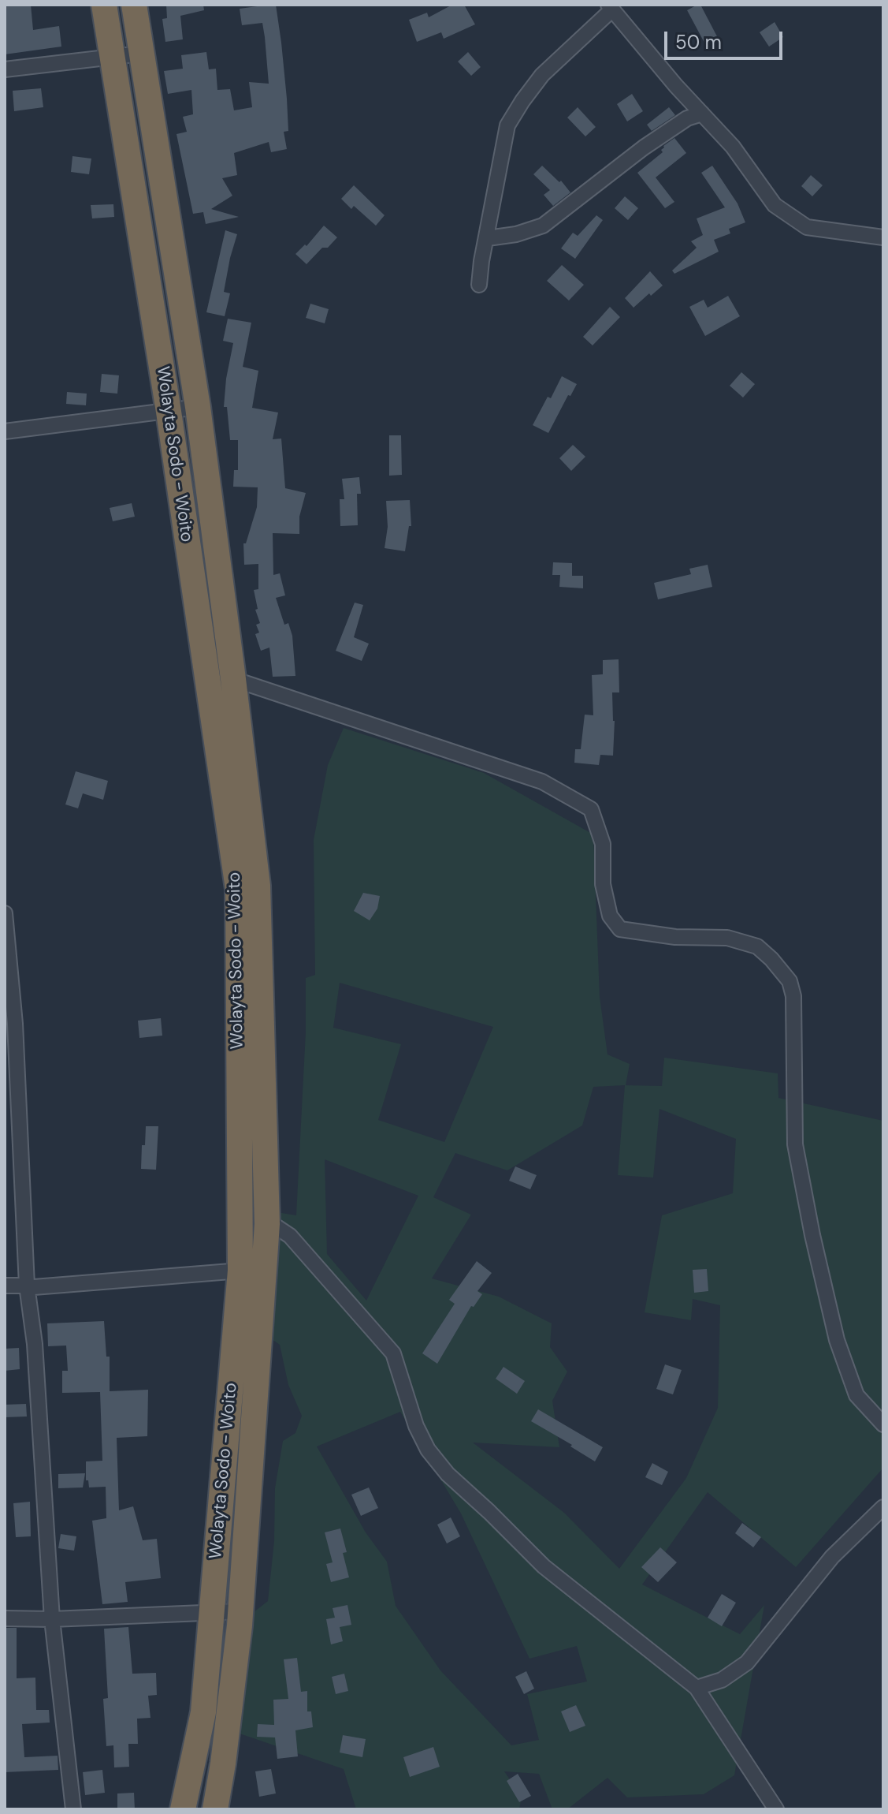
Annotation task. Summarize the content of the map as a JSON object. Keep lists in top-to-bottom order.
{
  "streets": {
    "highway": ["Wolayta Sodo - Woito"]
  },
  "scale_bar": "50 m"
}
